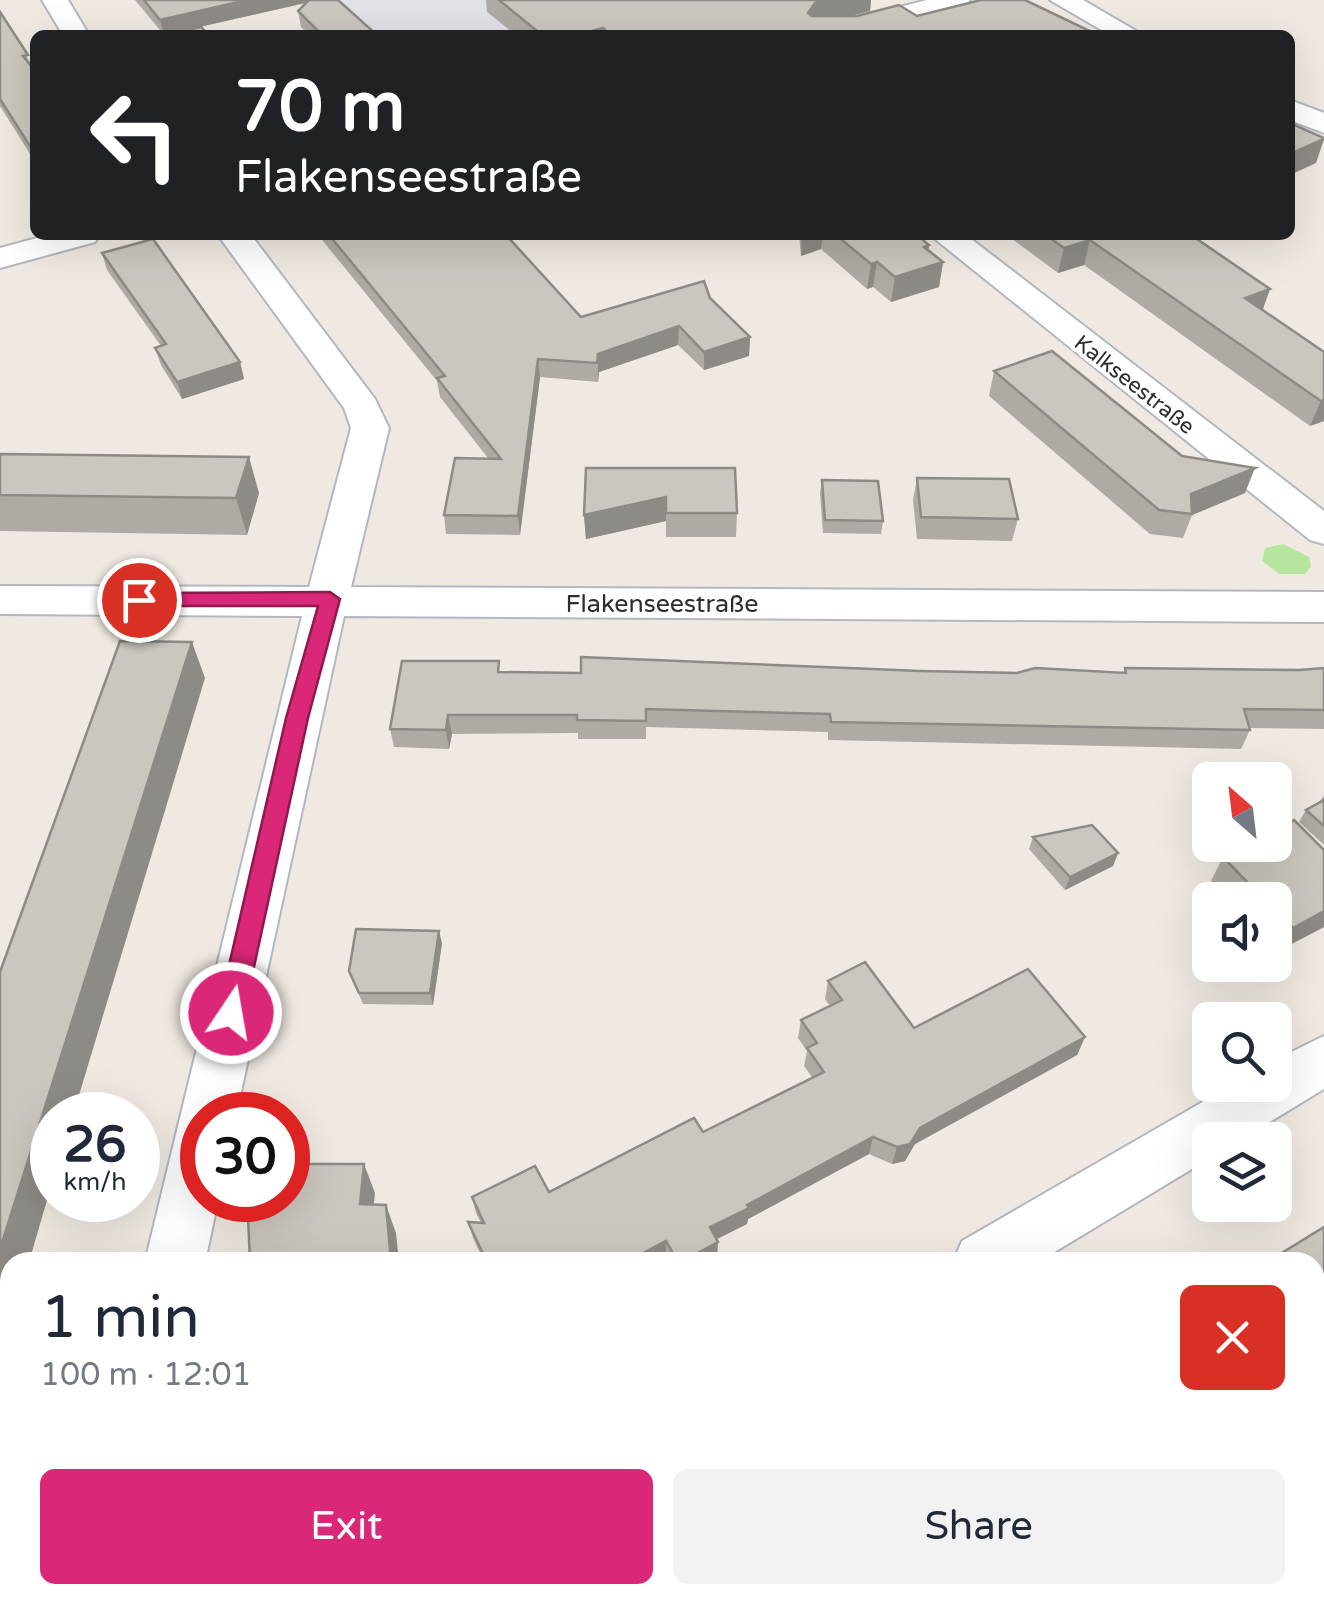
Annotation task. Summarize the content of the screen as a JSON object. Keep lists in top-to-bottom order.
{
  "streets": {
    "street": ["Kalkseestraße", "Flakenseestraße"]
  },
  "north": "top left",
  "page": {
    "turn": ["70 m", "Flakenseestraße"],
    "speed": "26 km/h",
    "limit": "30",
    "heading": ["1 min", "100 m · 12:01"],
    "buttons": ["Exit", "Share"]
  }
}
